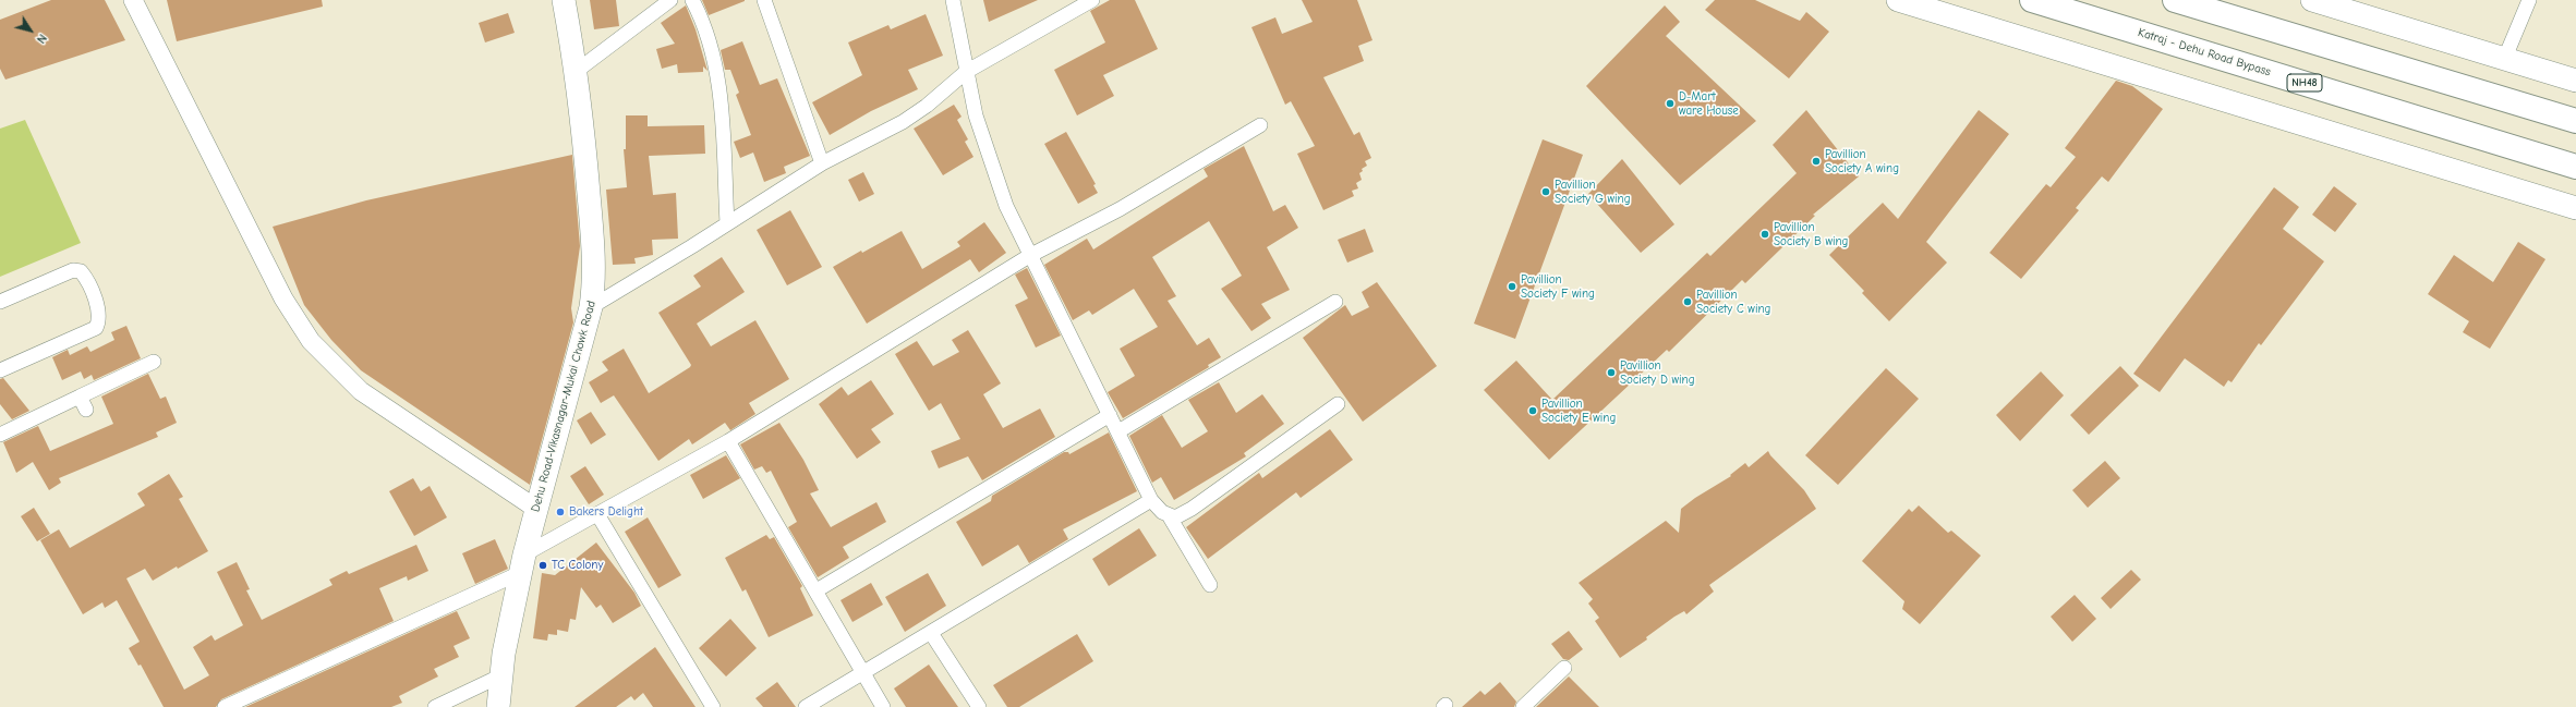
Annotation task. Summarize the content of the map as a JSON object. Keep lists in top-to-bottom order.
{
  "streets": {
    "highway": ["Katraj - Dehu Road Bypass", "NH48"],
    "main road": ["Dehu Road-Vikasnagar-Mukai Chowk Road"]
  },
  "places": [
    "D-Mart ware House",
    "Pavillion Society A wing",
    "Pavillion Society G wing",
    "Pavillion Society B wing",
    "Pavillion Society F wing",
    "Pavillion Society C wing",
    "Pavillion Society D wing",
    "Pavillion Society E wing",
    "Bakers Delight",
    "TC Colony"
  ],
  "north": "bottom right"
}
